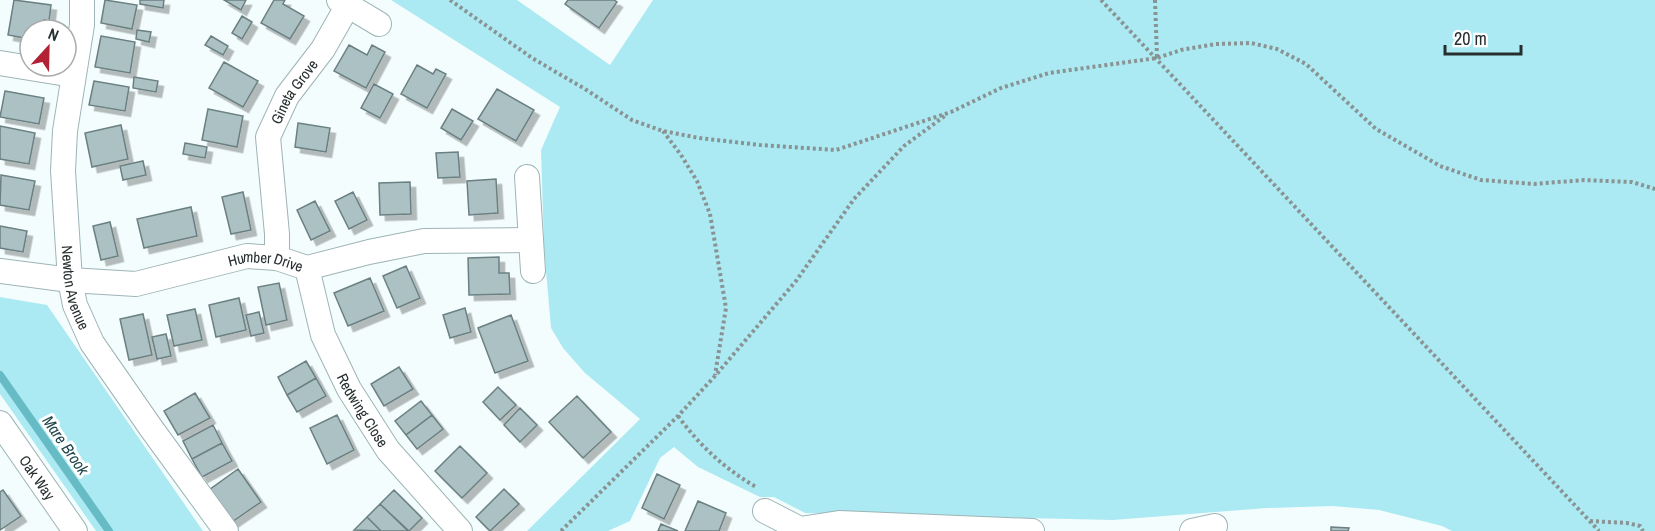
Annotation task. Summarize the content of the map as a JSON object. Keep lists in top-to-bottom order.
{
  "streets": {
    "street": [
      "Gineta Grove",
      "Humber Drive",
      "Newton Avenue",
      "Redwing Close",
      "Oak Way"
    ]
  },
  "crossings": [
    ["Gineta Grove", "Humber Drive"],
    ["Humber Drive", "Newton Avenue"],
    ["Humber Drive", "Redwing Close"]
  ],
  "water": ["Mare Brook"],
  "scale_bar": "20 m",
  "north": "top"
}
